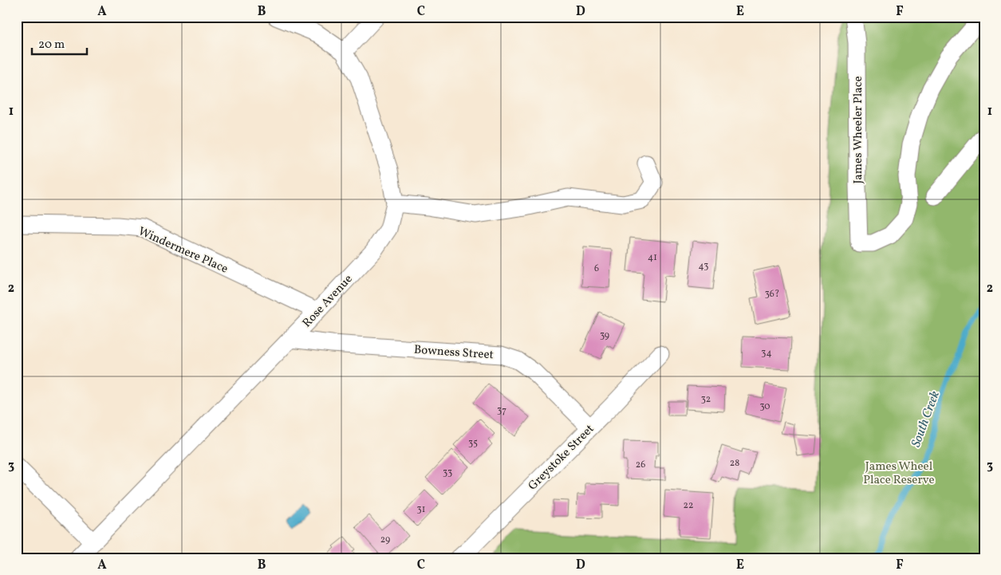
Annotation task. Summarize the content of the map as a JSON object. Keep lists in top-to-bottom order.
{
  "streets": {
    "street": [
      "James Wheeler Place",
      "Windermere Place",
      "Rose Avenue",
      "Bowness Street",
      "Greystoke Street"
    ]
  },
  "crossings": [
    ["Windermere Place", "Rose Avenue"],
    ["Rose Avenue", "Bowness Street"],
    ["Bowness Street", "Greystoke Street"]
  ],
  "water": ["South Creek"],
  "parks": ["James Wheel Place Reserve"],
  "house_numbers": [
    "41",
    "43",
    "6",
    "36?",
    "39",
    "34",
    "32",
    "30",
    "37",
    "35",
    "28",
    "26",
    "33",
    "22",
    "31",
    "29"
  ],
  "scale_bar": "20 m",
  "grid": {
    "columns": [
      "A",
      "B",
      "C",
      "D",
      "E",
      "F"
    ],
    "rows": ["1", "2", "3"]
  }
}
